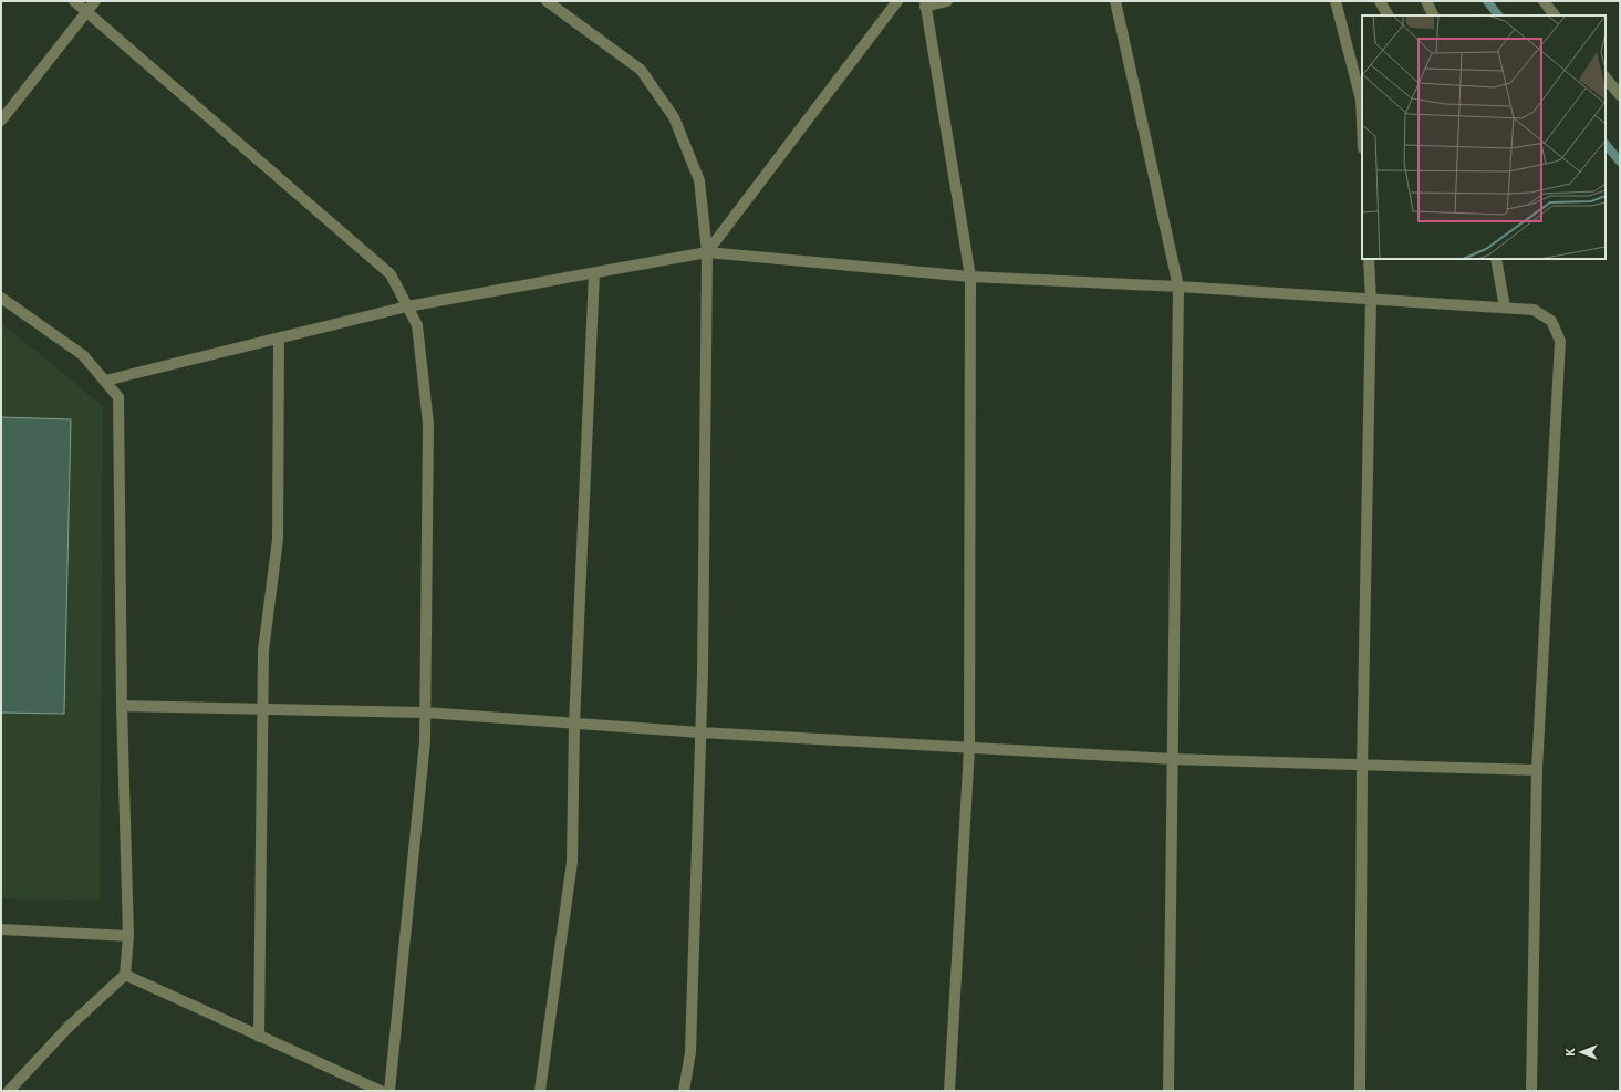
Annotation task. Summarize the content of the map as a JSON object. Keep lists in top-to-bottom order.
{
  "north": "left"
}
